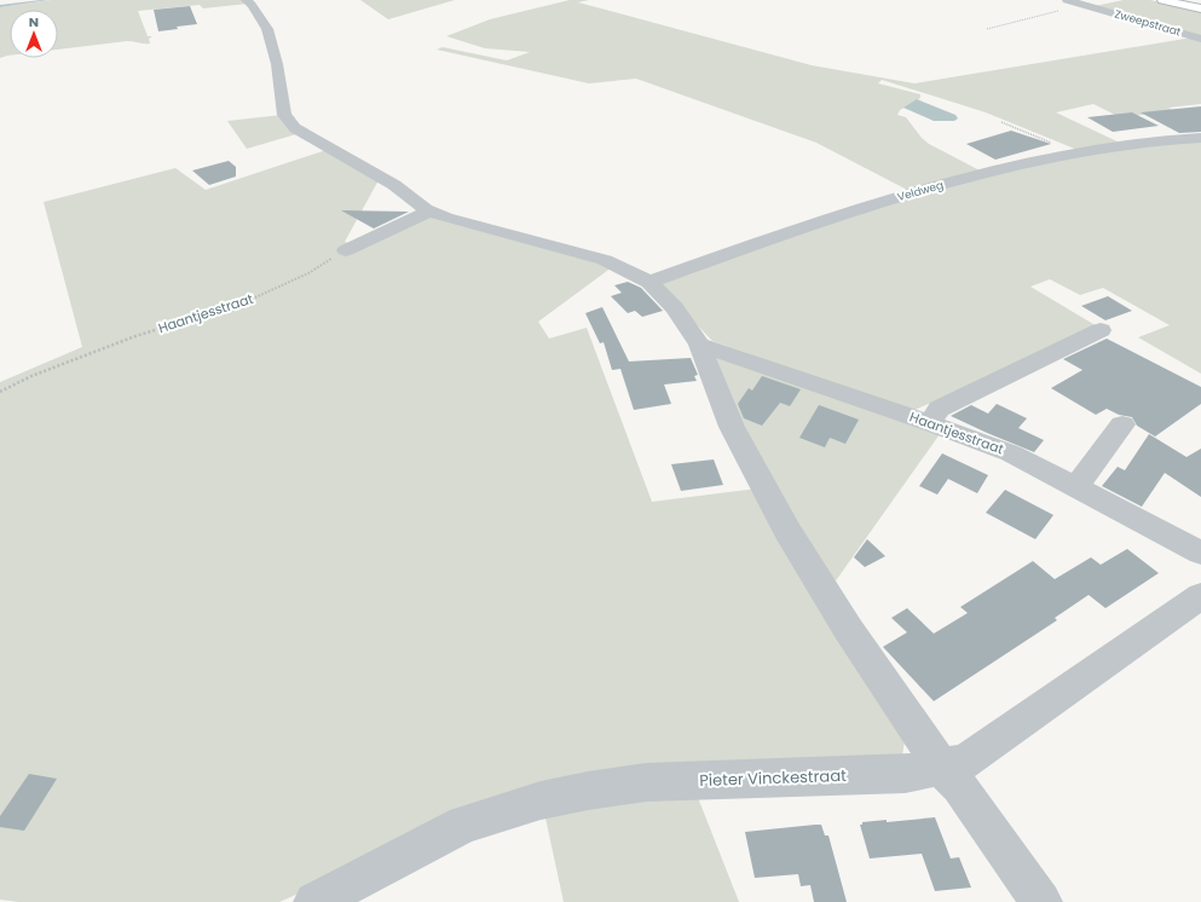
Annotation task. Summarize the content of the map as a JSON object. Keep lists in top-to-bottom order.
{
  "streets": {
    "street": [
      "Zweepstraat",
      "Veldweg",
      "Haantjesstraat",
      "Pieter Vinckestraat"
    ]
  },
  "north": "top"
}
